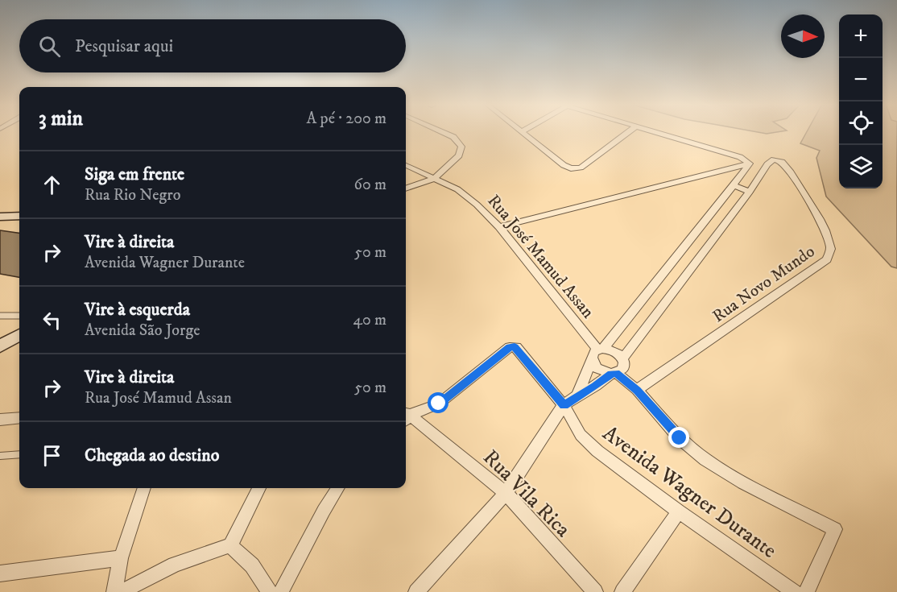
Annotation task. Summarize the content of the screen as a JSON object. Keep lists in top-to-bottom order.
{
  "streets": {
    "street": [
      "Rua José Mamud Assan",
      "Rua Novo Mundo",
      "Avenida Wagner Durante",
      "Rua Vila Rica"
    ]
  },
  "north": "right",
  "page": {
    "map_buttons": ["+", "−"],
    "search": "Pesquisar aqui",
    "heading": ["3 min", "A pé · 200 m"],
    "list": [
      ["Siga em frente", "Rua Rio Negro", "60 m"],
      ["Vire à direita", "Avenida Wagner Durante", "50 m"],
      ["Vire à esquerda", "Avenida São Jorge", "40 m"],
      ["Vire à direita", "Rua José Mamud Assan", "50 m"],
      "Chegada ao destino"
    ]
  }
}
